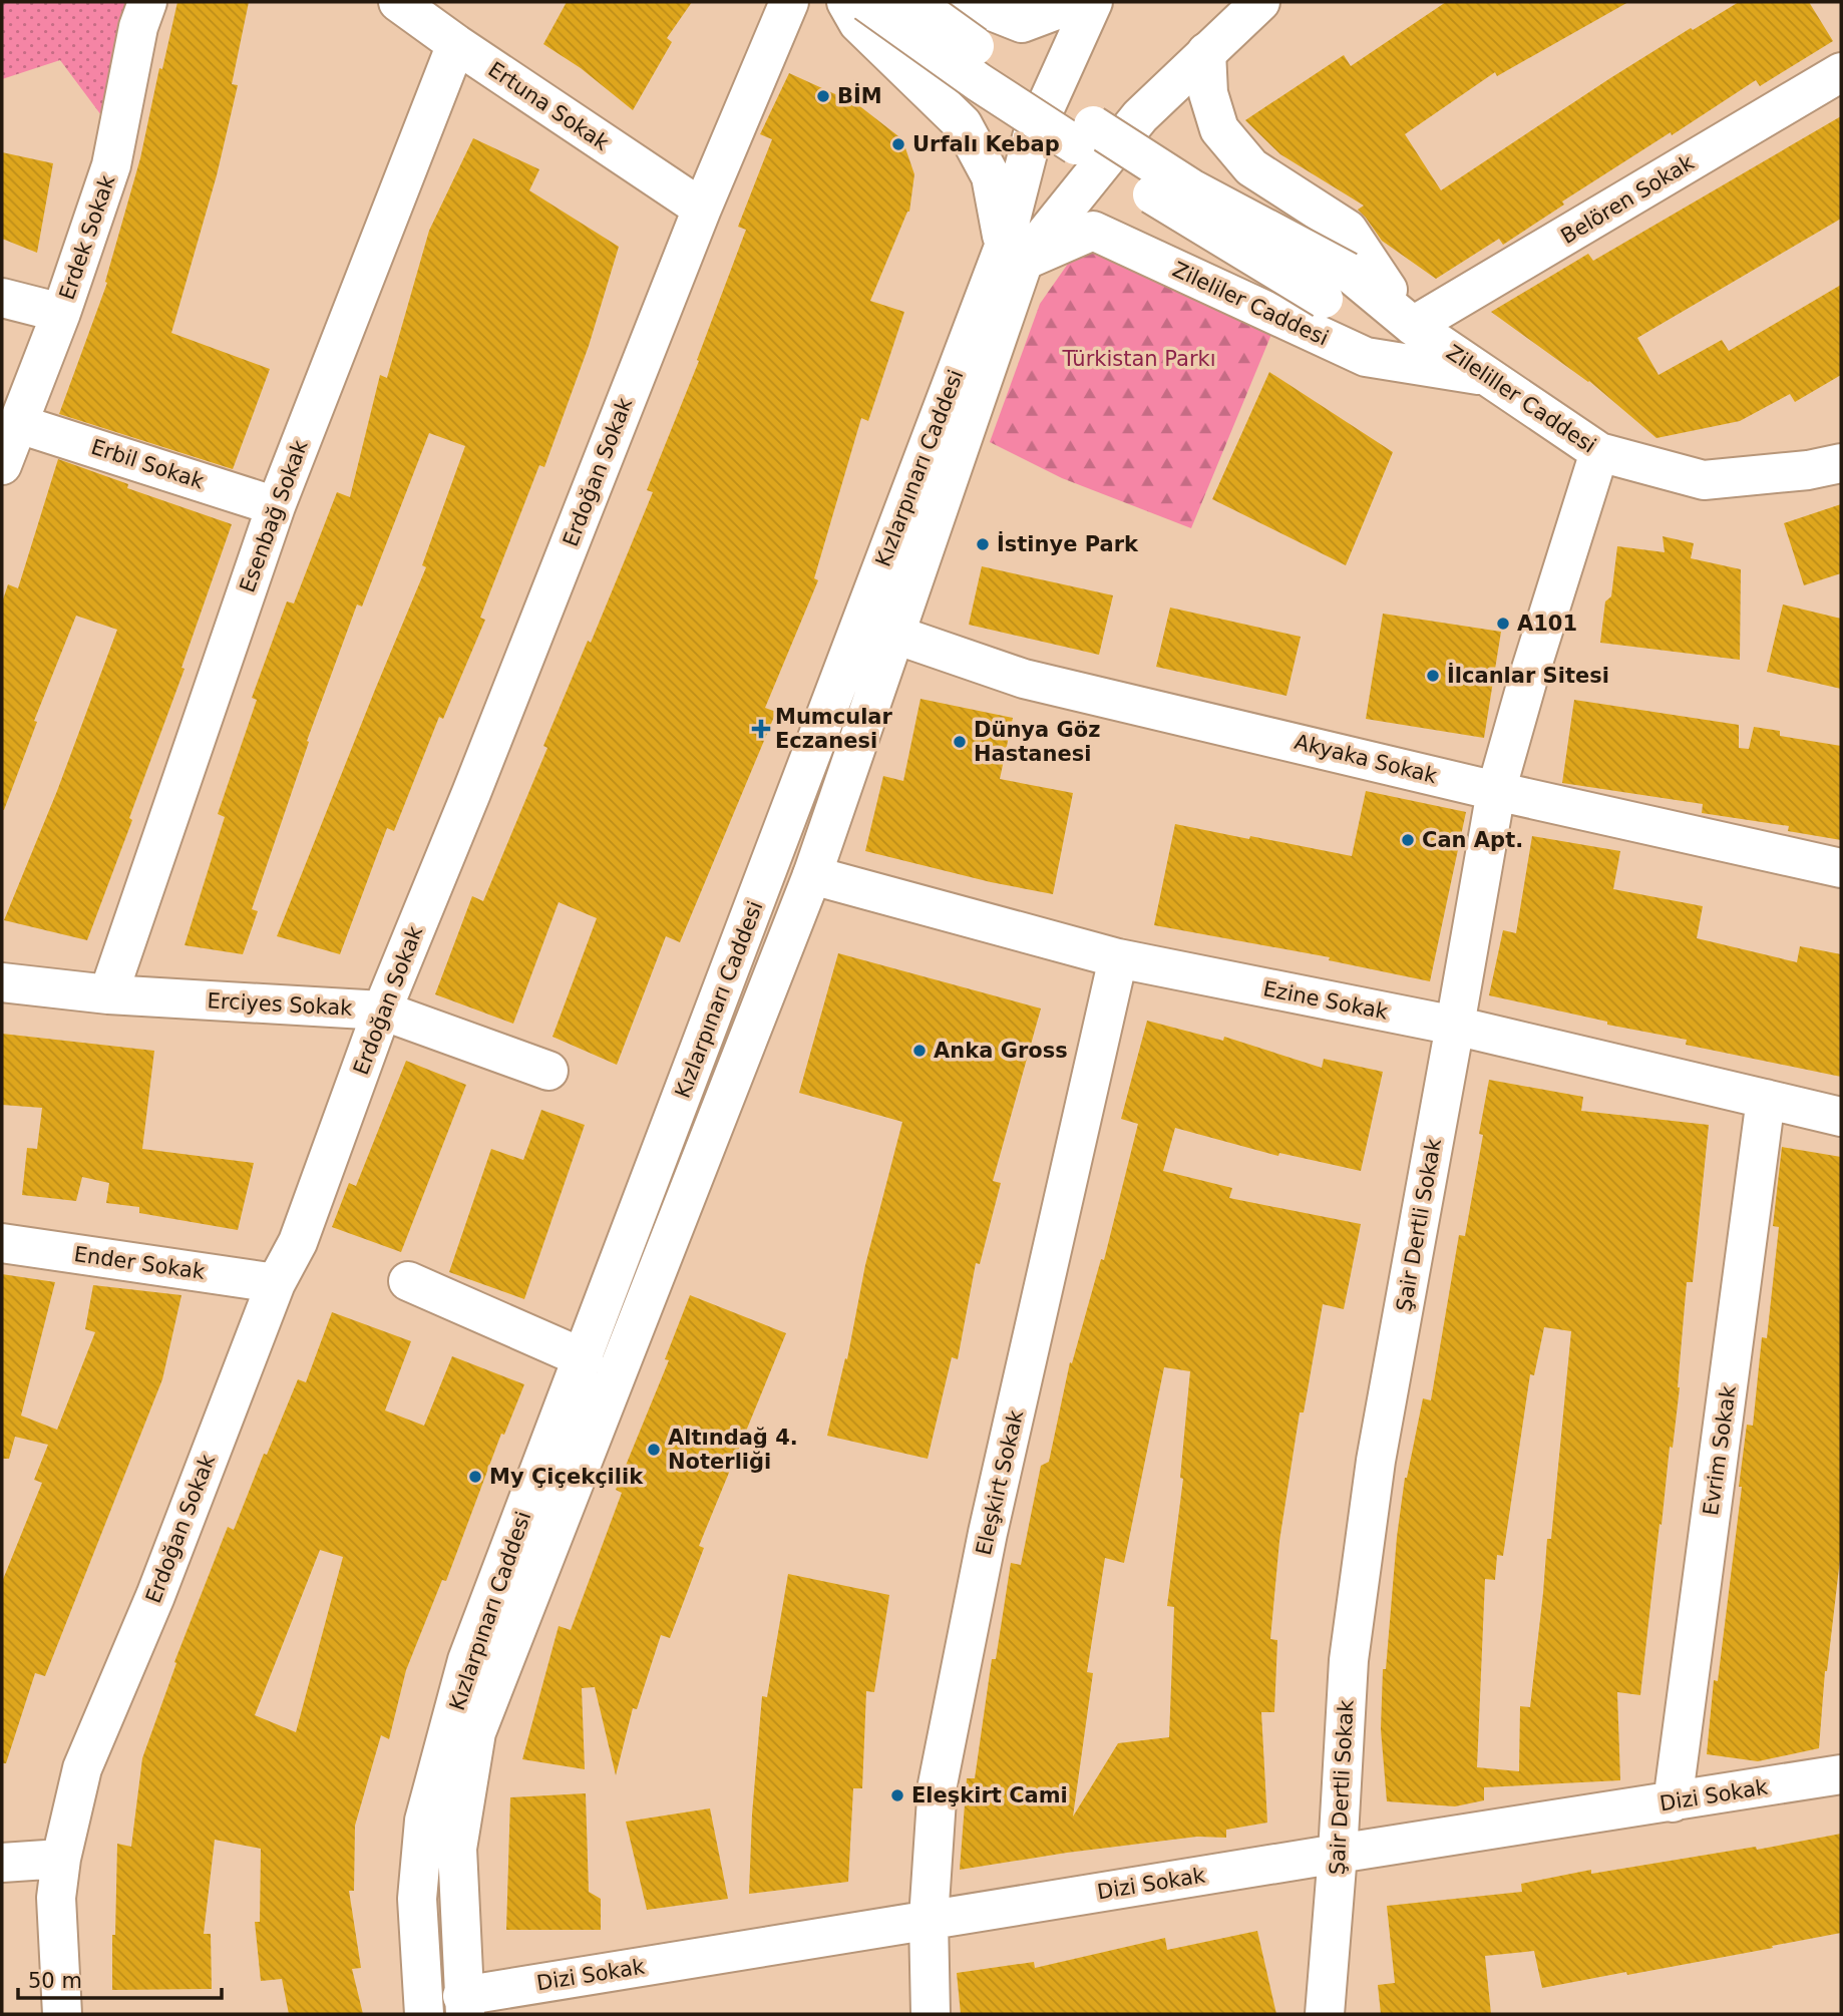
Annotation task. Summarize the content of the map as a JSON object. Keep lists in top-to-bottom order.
{
  "streets": {
    "street": [
      "Ertuna Sokak",
      "Belören Sokak",
      "Erdek Sokak",
      "Zileliler Caddesi",
      "Zileliller Caddesi",
      "Erbil Sokak",
      "Kızlarpınarı Caddesi",
      "Erdoğan Sokak",
      "Esenbağ Sokak",
      "Akyaka Sokak",
      "Ezine Sokak",
      "Erciyes Sokak",
      "Şair Dertli Sokak",
      "Ender Sokak",
      "Evrim Sokak",
      "Eleşkirt Sokak",
      "Dizi Sokak"
    ]
  },
  "crossings": [
    ["Ertuna Sokak", "Erdoğan Sokak"],
    ["Ertuna Sokak", "Esenbağ Sokak"],
    ["Belören Sokak", "Zileliller Caddesi"],
    ["Erdek Sokak", "Erbil Sokak"],
    ["Zileliler Caddesi", "Zileliller Caddesi"],
    ["Zileliler Caddesi", "Kızlarpınarı Caddesi"],
    ["Zileliller Caddesi", "Şair Dertli Sokak"],
    ["Erbil Sokak", "Esenbağ Sokak"],
    ["Kızlarpınarı Caddesi", "Akyaka Sokak"],
    ["Kızlarpınarı Caddesi", "Ezine Sokak"],
    ["Kızlarpınarı Caddesi", "Dizi Sokak"],
    ["Erdoğan Sokak", "Erciyes Sokak"],
    ["Erdoğan Sokak", "Ender Sokak"],
    ["Esenbağ Sokak", "Erciyes Sokak"],
    ["Akyaka Sokak", "Şair Dertli Sokak"],
    ["Ezine Sokak", "Şair Dertli Sokak"],
    ["Ezine Sokak", "Evrim Sokak"],
    ["Ezine Sokak", "Eleşkirt Sokak"],
    ["Şair Dertli Sokak", "Dizi Sokak"],
    ["Evrim Sokak", "Dizi Sokak"],
    ["Eleşkirt Sokak", "Dizi Sokak"]
  ],
  "parks": ["Türkistan Parkı"],
  "places": {
    "other": [
      "BİM",
      "Urfalı Kebap",
      "İstinye Park",
      "A101",
      "İlcanlar Sitesi",
      "Dünya Göz Hastanesi",
      "Can Apt.",
      "Anka Gross",
      "Altındağ 4. Noterliği",
      "My Çiçekçilik",
      "Eleşkirt Cami"
    ],
    "health": ["Mumcular Eczanesi"]
  },
  "scale_bar": "50 m"
}
